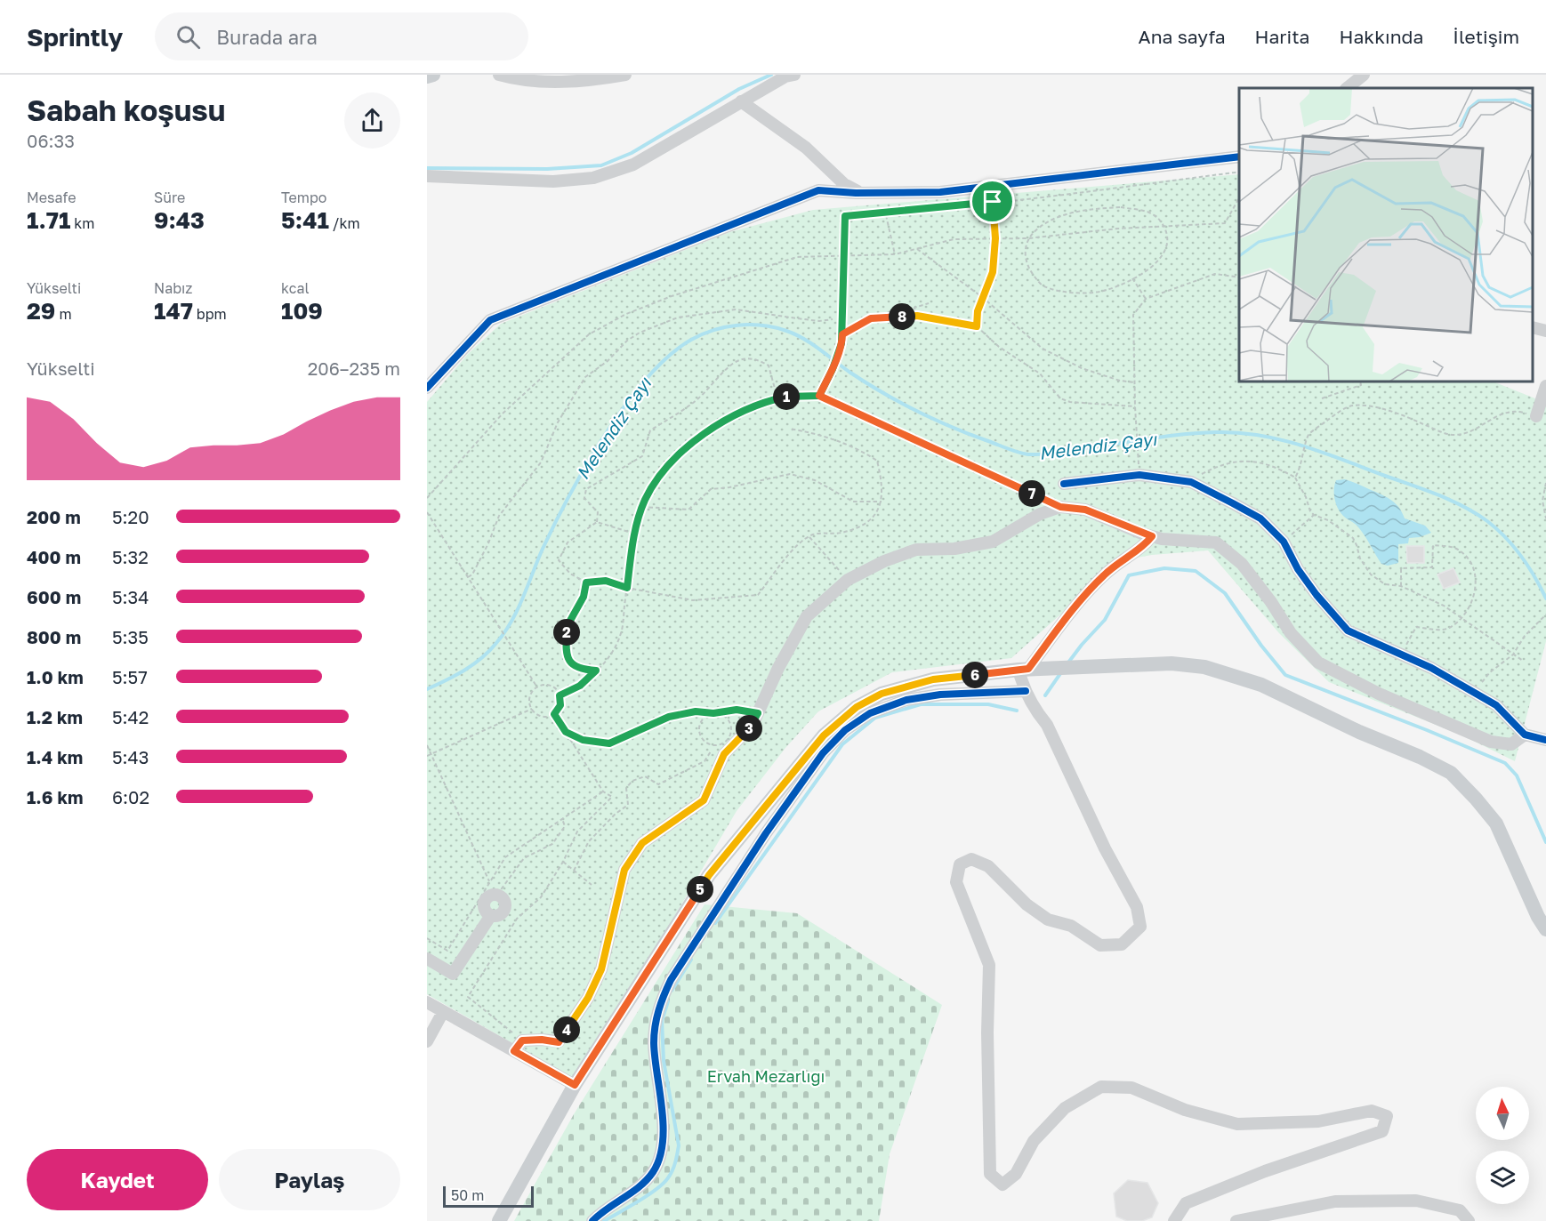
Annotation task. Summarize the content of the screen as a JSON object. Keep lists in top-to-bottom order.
{
  "water": ["Melendiz Çayı"],
  "parks": ["Ervah Mezarlığı"],
  "scale_bar": "50 m",
  "north": "top",
  "page": {
    "header": "Sprintly",
    "search": "Burada ara",
    "nav": [
      "Ana sayfa",
      "Harita",
      "Hakkında",
      "İletişim"
    ],
    "heading": ["Sabah koşusu", "06:33"],
    "stats": [
      ["Mesafe", "1.71 km"],
      ["Süre", "9:43"],
      ["Tempo", "5:41 /km"],
      ["Yükselti", "29 m"],
      ["Nabız", "147 bpm"],
      ["kcal", "109"]
    ],
    "pins": [
      "8",
      "1",
      "7",
      "2",
      "6",
      "3",
      "5",
      "4"
    ],
    "chart": ["Yükselti", "206–235 m"],
    "list": [
      {
        "name": "200 m",
        "note": "5:20"
      },
      {
        "name": "400 m",
        "note": "5:32"
      },
      {
        "name": "600 m",
        "note": "5:34"
      },
      {
        "name": "800 m",
        "note": "5:35"
      },
      {
        "name": "1.0 km",
        "note": "5:57"
      },
      {
        "name": "1.2 km",
        "note": "5:42"
      },
      {
        "name": "1.4 km",
        "note": "5:43"
      },
      {
        "name": "1.6 km",
        "note": "6:02"
      }
    ],
    "buttons": ["Kaydet", "Paylaş"],
    "scale": "50 m"
  }
}
